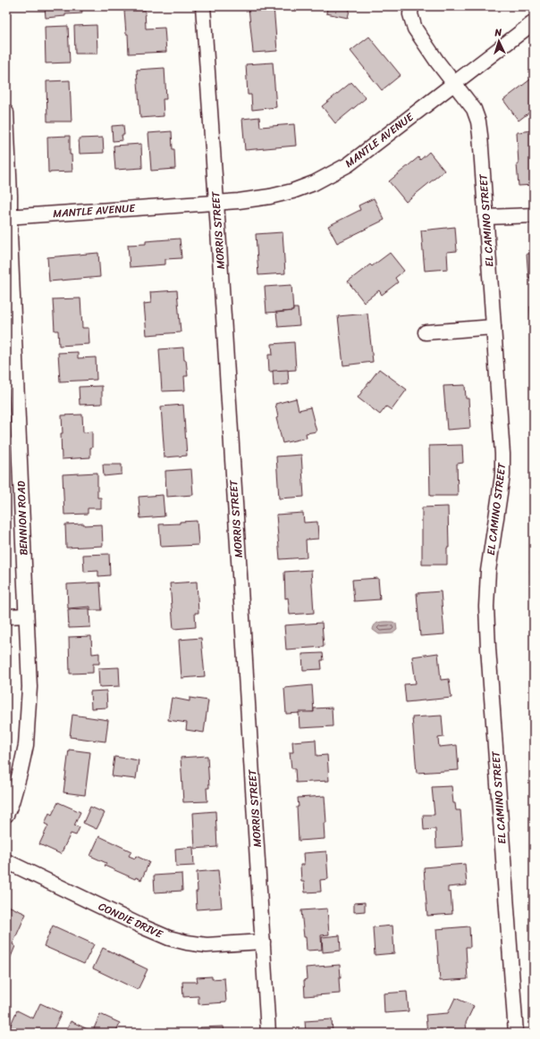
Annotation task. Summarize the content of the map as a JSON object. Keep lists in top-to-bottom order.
{
  "streets": {
    "street": [
      "MANTLE AVENUE",
      "EL CAMINO STREET",
      "MORRIS STREET",
      "BENNION ROAD",
      "CONDIE DRIVE"
    ]
  },
  "crossings": [
    ["MANTLE AVENUE", "EL CAMINO STREET"],
    ["MANTLE AVENUE", "MORRIS STREET"],
    ["MANTLE AVENUE", "BENNION ROAD"],
    ["MORRIS STREET", "CONDIE DRIVE"]
  ],
  "north": "top"
}
